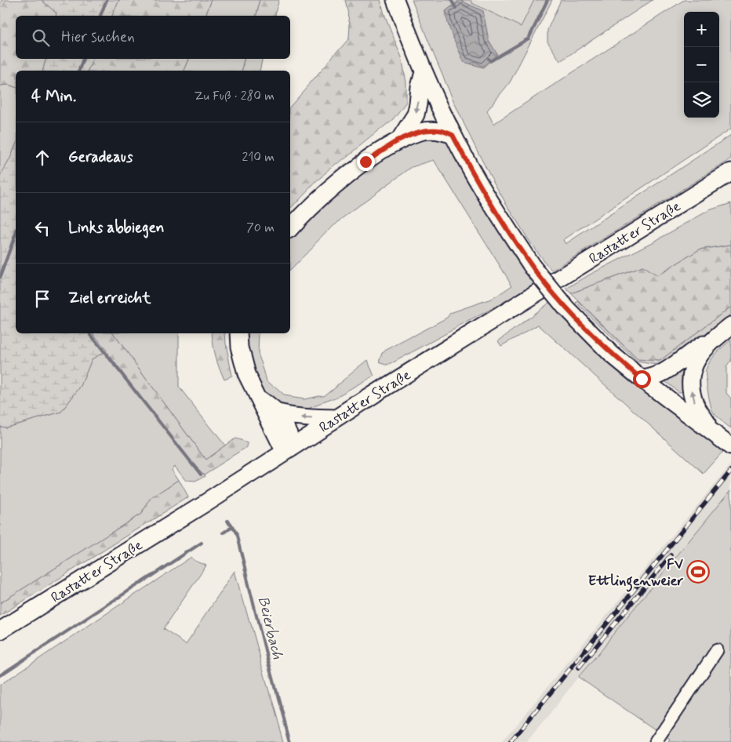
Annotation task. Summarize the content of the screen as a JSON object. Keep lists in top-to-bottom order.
{
  "streets": {
    "main road": ["Rastatter Straße"]
  },
  "water": ["Beierbach"],
  "places": {
    "sports": ["FV Ettlingenweier"]
  },
  "page": {
    "map_buttons": ["+", "−"],
    "search": "Hier suchen",
    "heading": ["4 Min.", "Zu Fuß · 280 m"],
    "list": [
      ["Geradeaus", "210 m"],
      ["Links abbiegen", "70 m"],
      "Ziel erreicht"
    ]
  }
}
